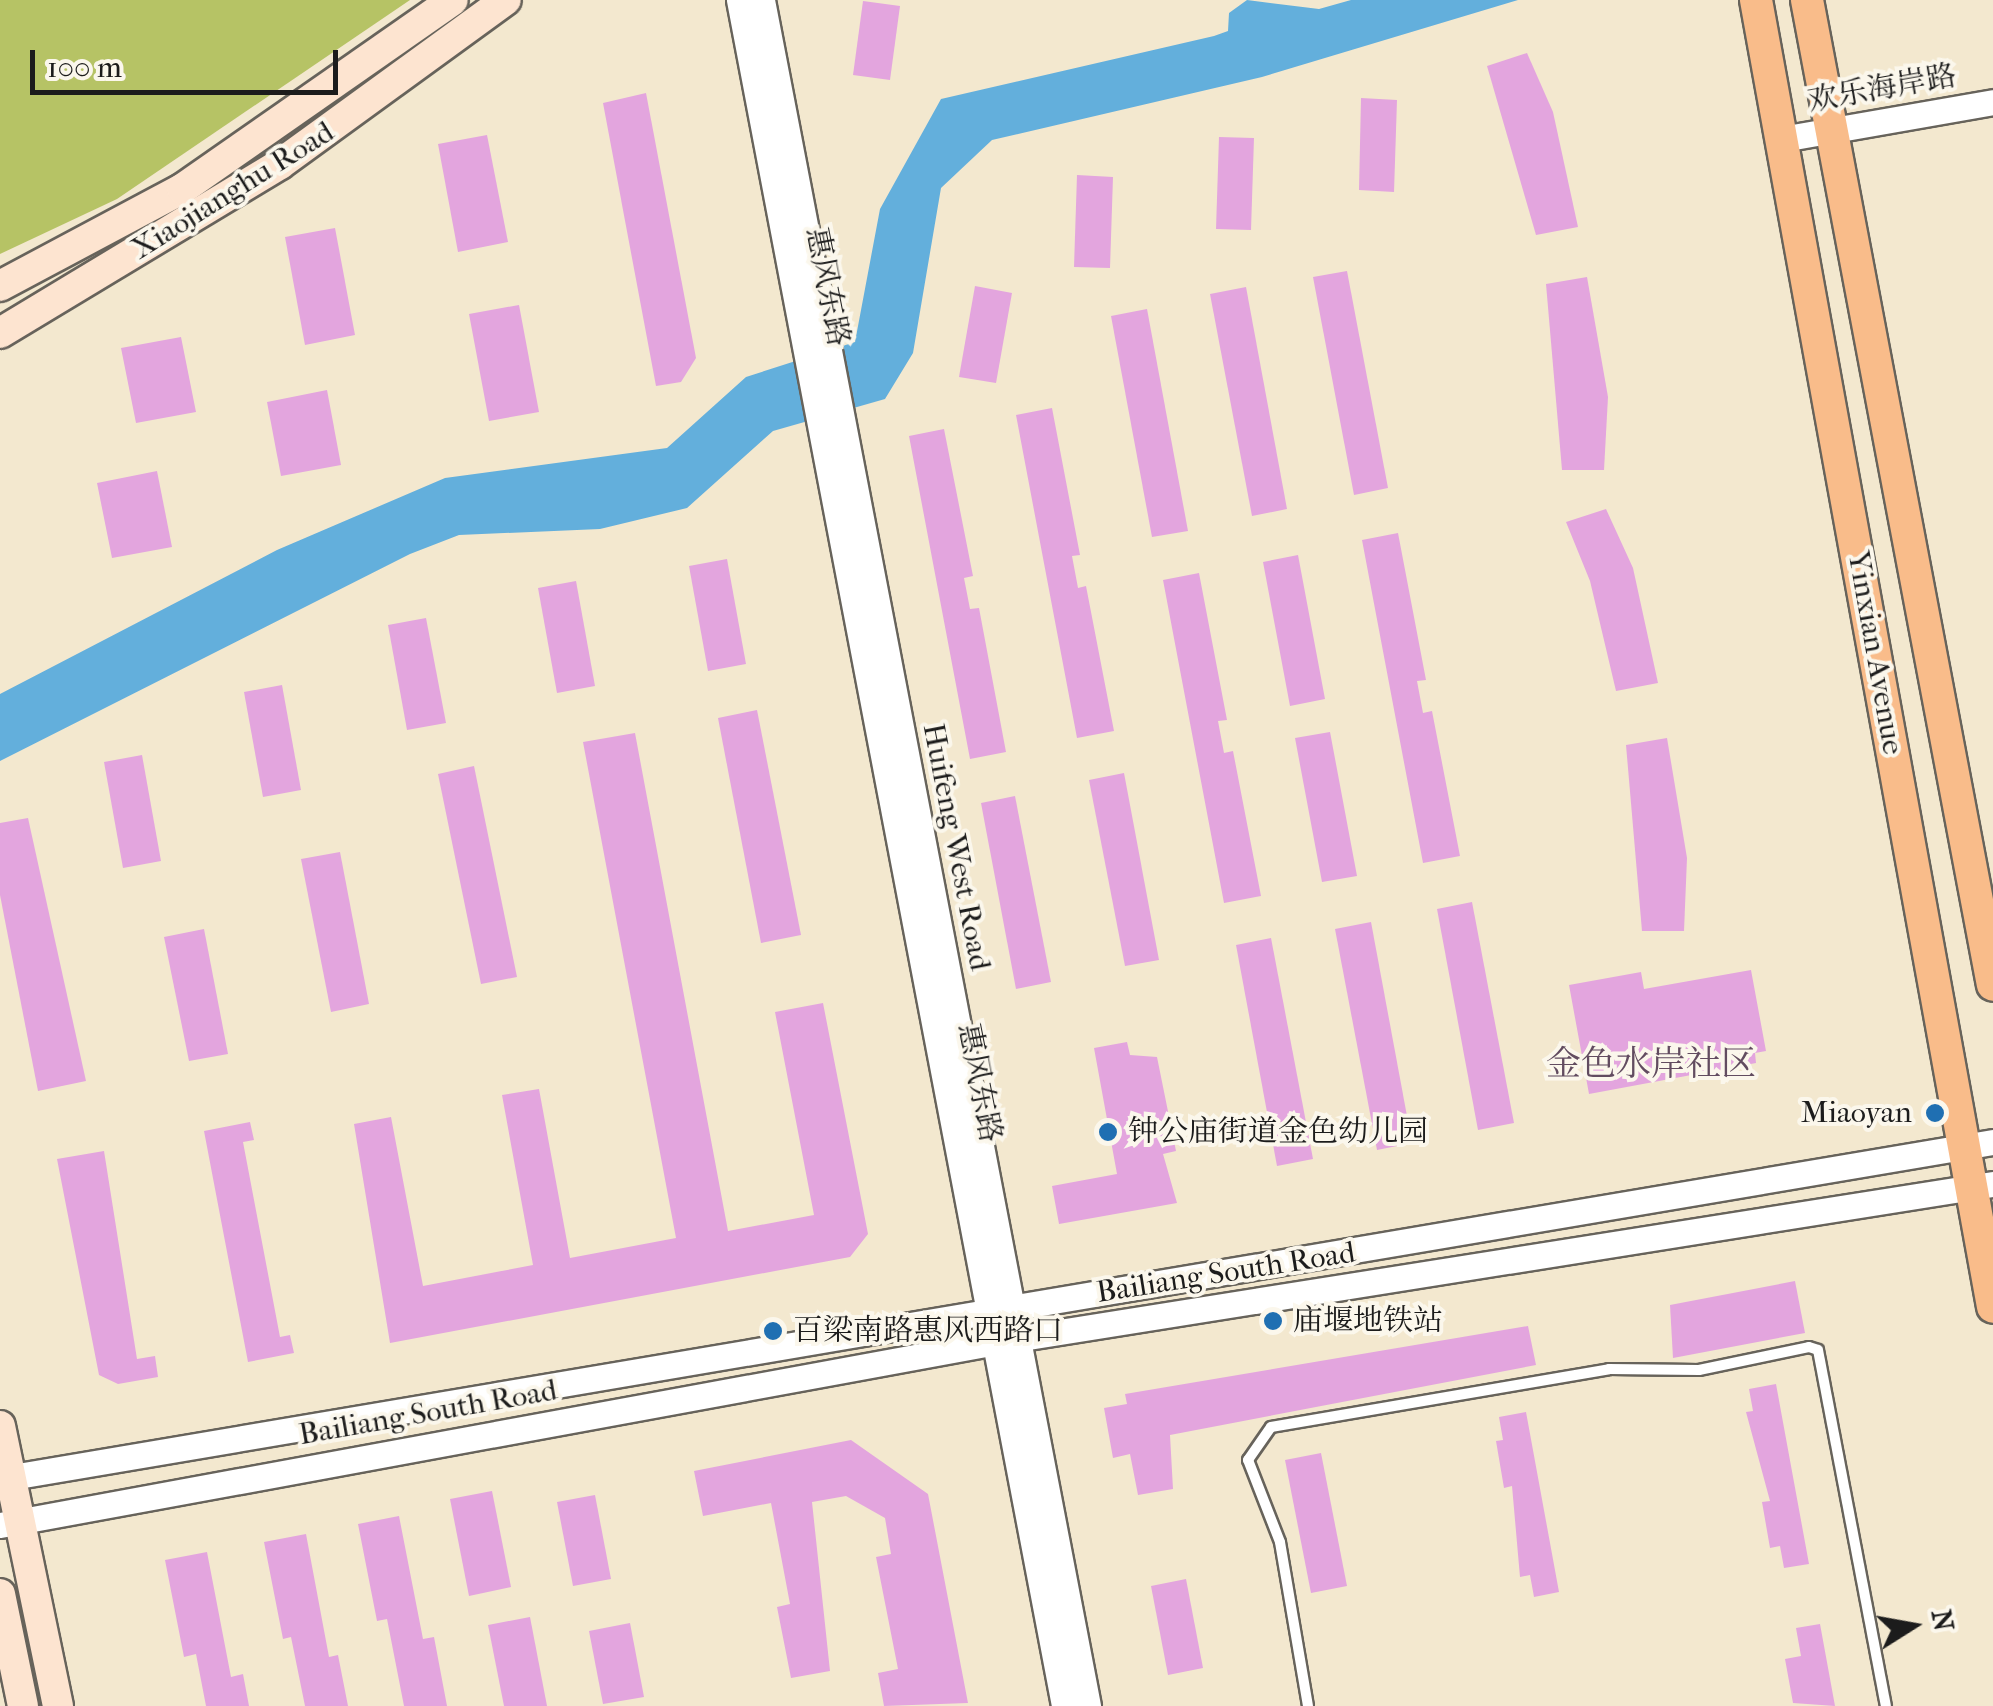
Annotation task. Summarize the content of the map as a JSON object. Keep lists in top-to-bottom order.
{
  "streets": {
    "main road": ["Xiaojianghu Road", "Yinxian Avenue"],
    "street": [
      "欢乐海岸路",
      "惠风东路",
      "Huifeng West Road",
      "Bailiang South Road"
    ]
  },
  "crossings": [
    ["欢乐海岸路", "Yinxian Avenue"],
    ["惠风东路", "Huifeng West Road"],
    ["惠风东路", "Bailiang South Road"],
    ["Yinxian Avenue", "Bailiang South Road"],
    ["Huifeng West Road", "Bailiang South Road"]
  ],
  "districts": ["金色水岸社区"],
  "places": [
    "Miaoyan",
    "钟公庙街道金色幼儿园",
    "庙堰地铁站",
    "百梁南路惠风西路口"
  ],
  "scale_bar": "100 m",
  "north": "right"
}
